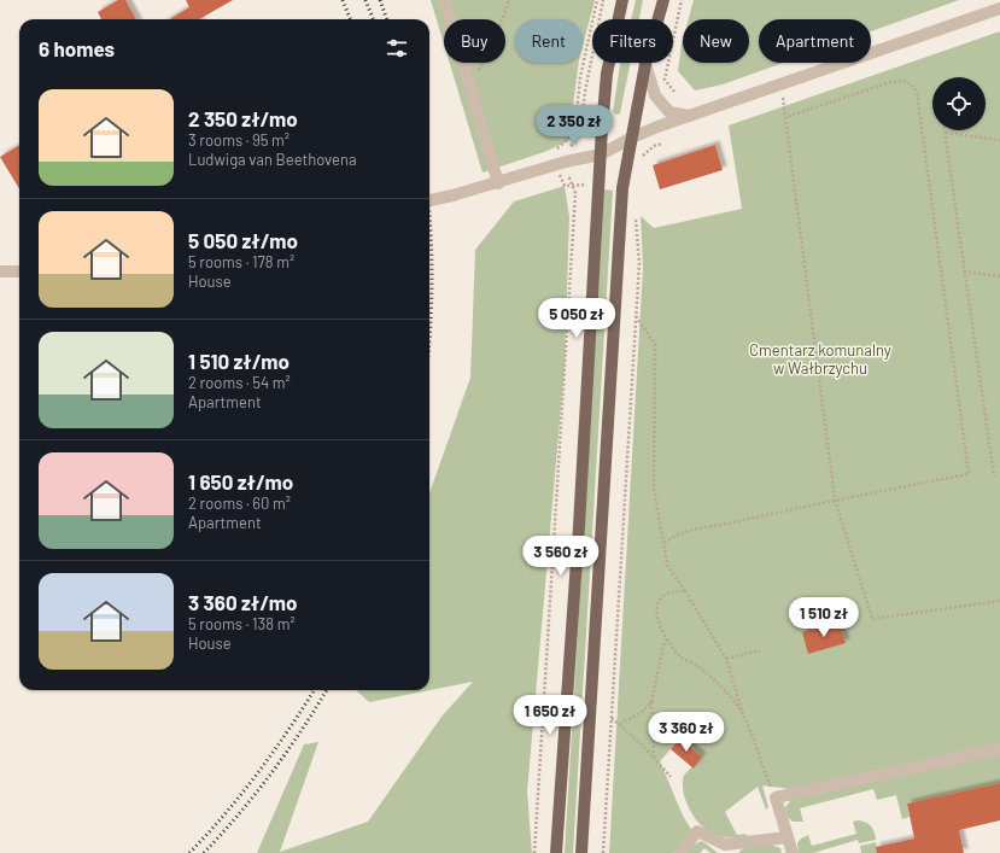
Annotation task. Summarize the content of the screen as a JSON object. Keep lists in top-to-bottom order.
{
  "parks": ["Cmentarz komunalny w Wałbrzychu"],
  "page": {
    "chip": [
      "Buy",
      "Rent",
      "Filters",
      "New",
      "Apartment"
    ],
    "heading": "6 homes",
    "list": [
      {
        "name": "2 350 zł/mo",
        "note": "3 rooms · 95 m² · Ludwiga van Beethovena"
      },
      {
        "name": "5 050 zł/mo",
        "note": "5 rooms · 178 m² · House"
      },
      {
        "name": "1 510 zł/mo",
        "note": "2 rooms · 54 m² · Apartment"
      },
      {
        "name": "1 650 zł/mo",
        "note": "2 rooms · 60 m² · Apartment"
      },
      {
        "name": "3 360 zł/mo",
        "note": "5 rooms · 138 m² · House"
      }
    ],
    "price": [
      "2 350 zł",
      "5 050 zł",
      "3 560 zł",
      "1 510 zł",
      "1 650 zł",
      "3 360 zł"
    ]
  }
}
